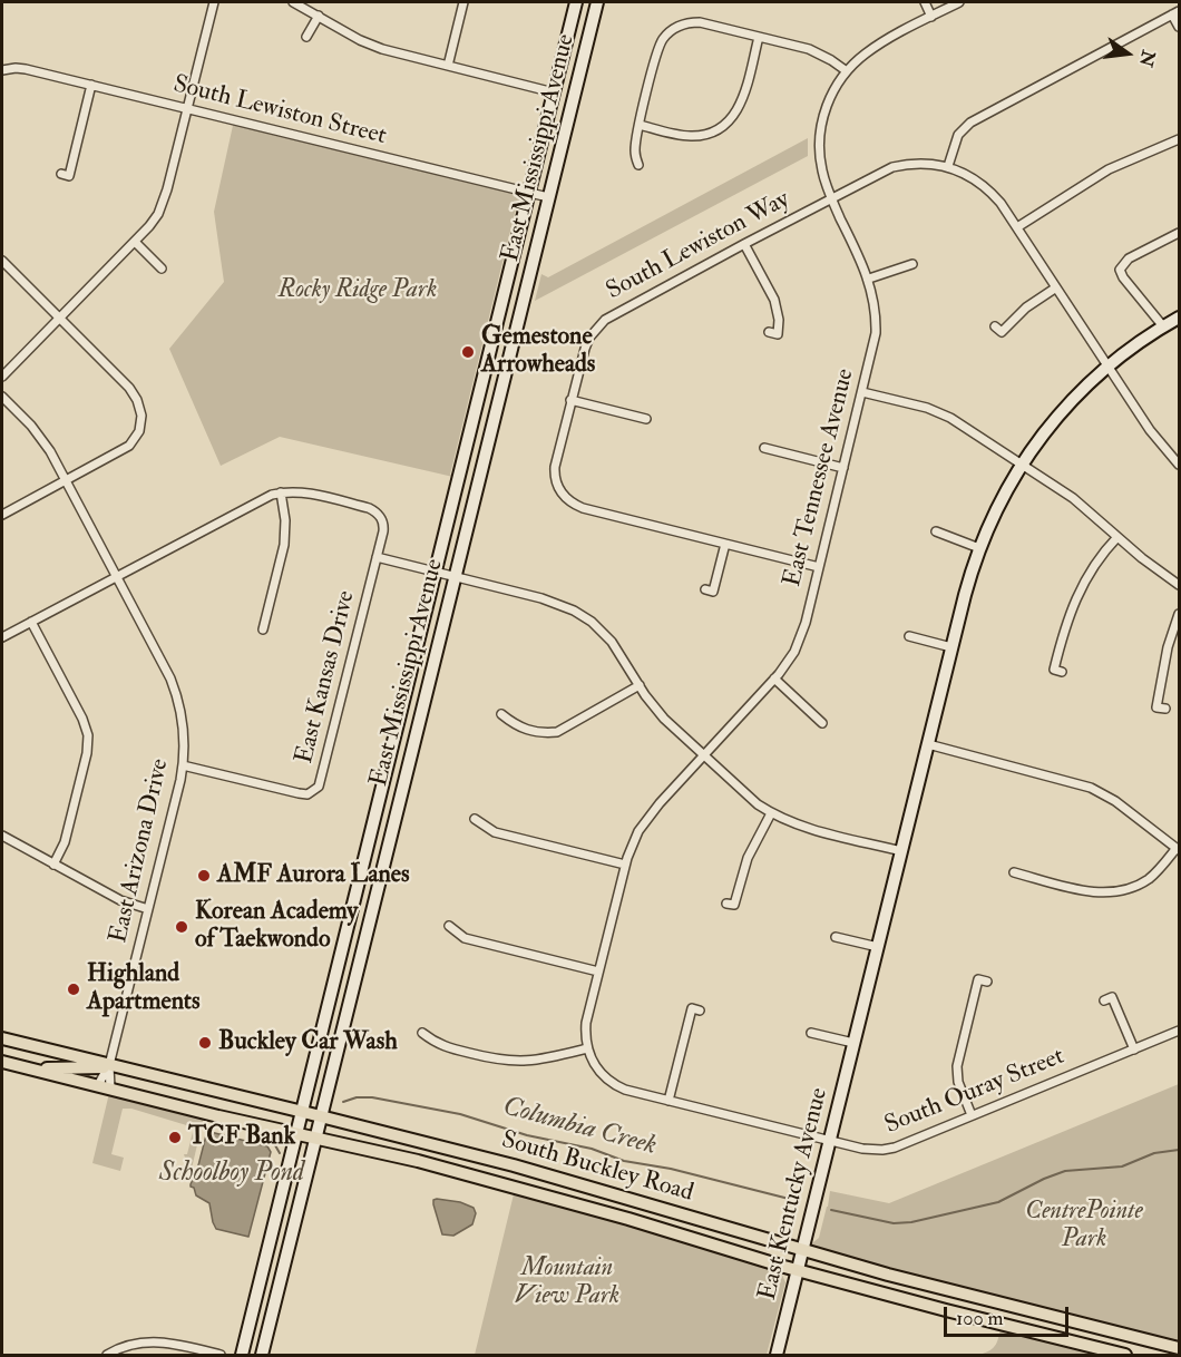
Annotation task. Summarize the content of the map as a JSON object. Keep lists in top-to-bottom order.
{
  "streets": {
    "main road": ["East Mississippi Avenue", "South Buckley Road", "East Kentucky Avenue"],
    "street": [
      "South Lewiston Street",
      "South Lewiston Way",
      "East Tennessee Avenue",
      "East Kansas Drive",
      "East Arizona Drive",
      "South Ouray Street"
    ]
  },
  "crossings": [
    ["South Lewiston Street", "East Mississippi Avenue"],
    ["East Mississippi Avenue", "South Buckley Road"],
    ["South Lewiston Way", "East Tennessee Avenue"],
    ["East Tennessee Avenue", "South Ouray Street"],
    ["East Kansas Drive", "East Arizona Drive"],
    ["East Arizona Drive", "South Buckley Road"],
    ["South Ouray Street", "East Kentucky Avenue"],
    ["South Buckley Road", "East Kentucky Avenue"]
  ],
  "water": ["Columbia Creek", "Schoolboy Pond"],
  "parks": ["Rocky Ridge Park", "CentrePointe Park", "Mountain View Park"],
  "places": [
    "Gemestone Arrowheads",
    "AMF Aurora Lanes",
    "Korean Academy of Taekwondo",
    "Highland Apartments",
    "Buckley Car Wash",
    "TCF Bank"
  ],
  "scale_bar": "100 m",
  "north": "right"
}
